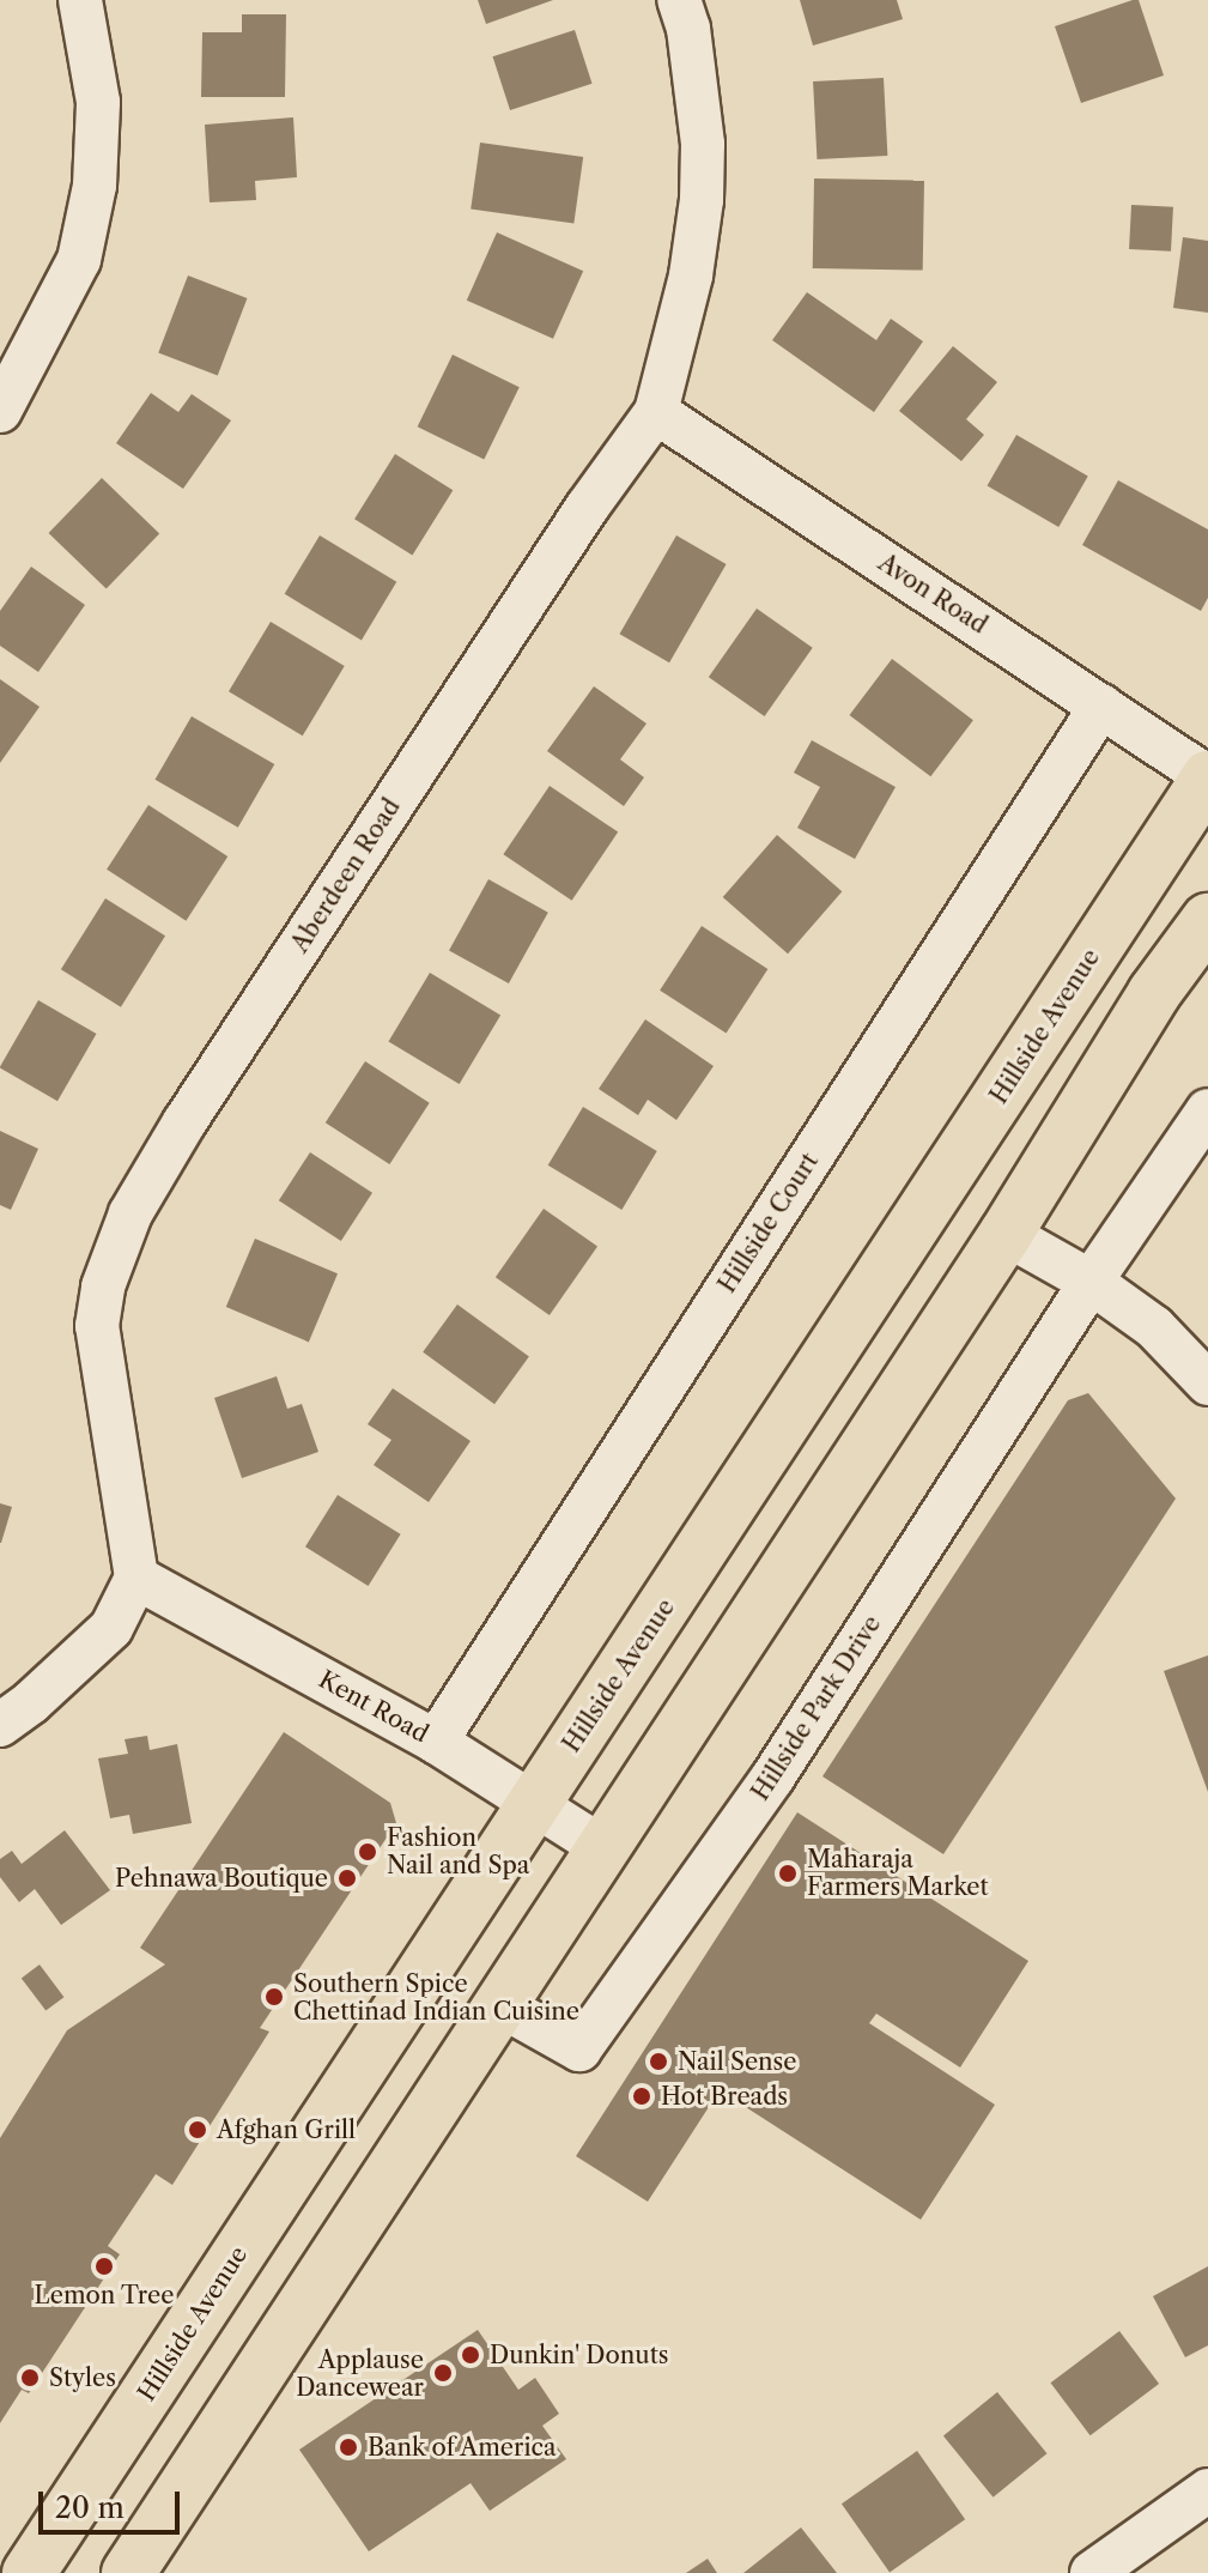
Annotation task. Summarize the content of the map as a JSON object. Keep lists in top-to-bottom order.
{
  "streets": {
    "main road": ["Hillside Avenue"],
    "street": [
      "Avon Road",
      "Aberdeen Road",
      "Hillside Court",
      "Kent Road",
      "Hillside Park Drive"
    ]
  },
  "crossings": [
    ["Avon Road", "Aberdeen Road"],
    ["Avon Road", "Hillside Avenue"],
    ["Avon Road", "Hillside Court"],
    ["Aberdeen Road", "Kent Road"],
    ["Hillside Avenue", "Kent Road"],
    ["Hillside Court", "Kent Road"]
  ],
  "places": [
    "Fashion Nail and Spa",
    "Maharaja Farmers Market",
    "Pehnawa Boutique",
    "Southern Spice Chettinad Indian Cuisine",
    "Nail Sense",
    "Hot Breads",
    "Afghan Grill",
    "Lemon Tree",
    "Dunkin' Donuts",
    "Applause Dancewear",
    "Styles",
    "Bank of America"
  ],
  "scale_bar": "20 m"
}
